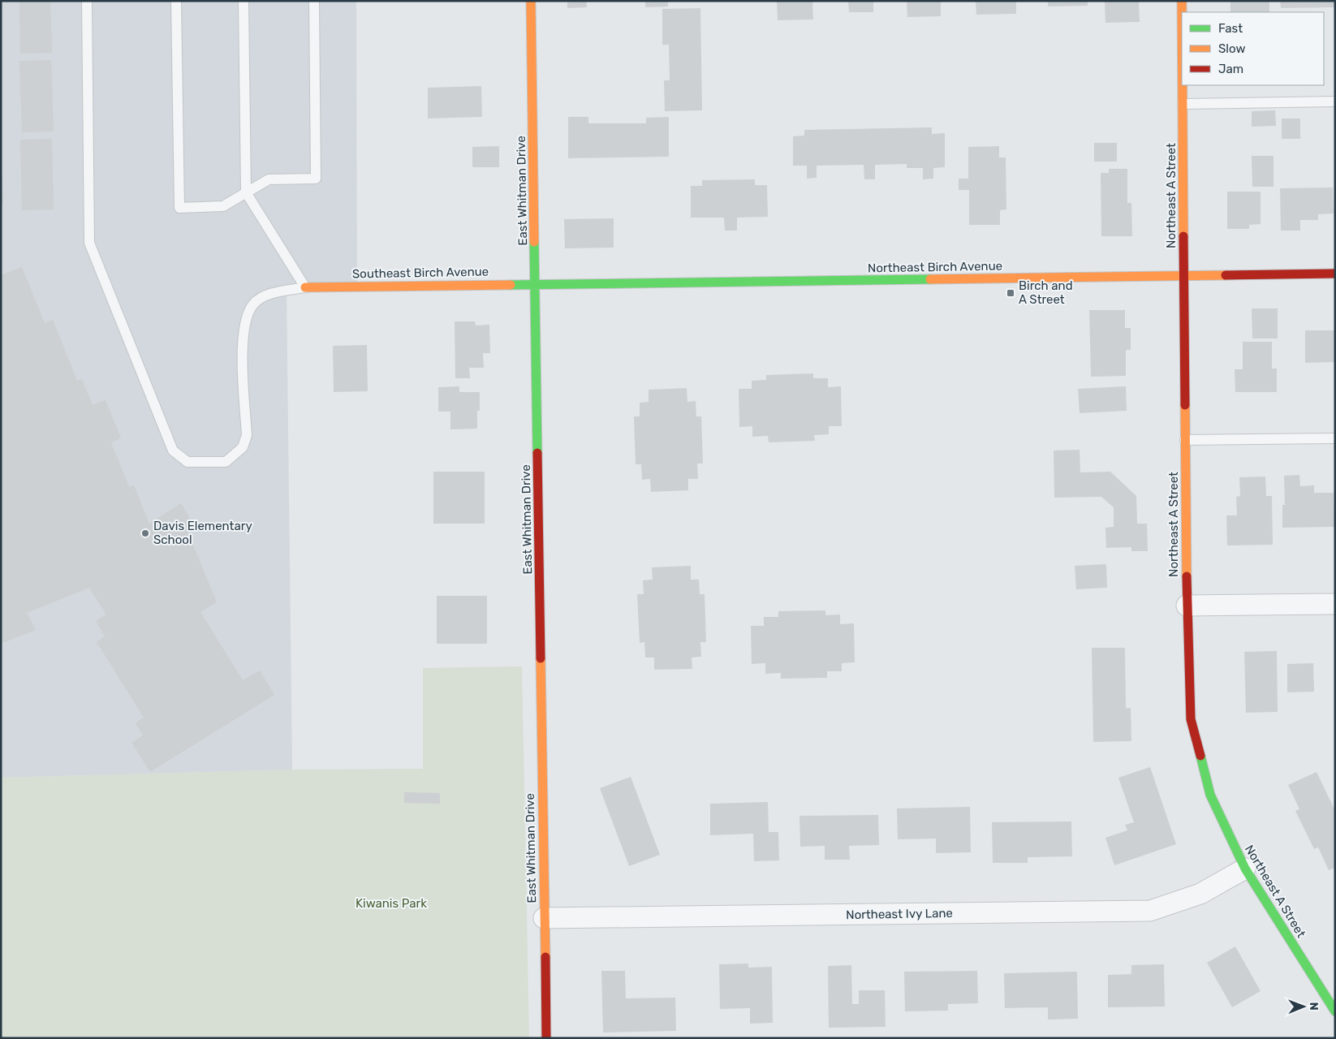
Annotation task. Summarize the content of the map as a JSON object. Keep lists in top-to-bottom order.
{
  "streets": {
    "street": [
      "East Whitman Drive",
      "Northeast A Street",
      "Northeast Birch Avenue",
      "Southeast Birch Avenue",
      "Northeast Ivy Lane"
    ]
  },
  "crossings": [
    ["East Whitman Drive", "Northeast Birch Avenue"],
    ["East Whitman Drive", "Southeast Birch Avenue"],
    ["East Whitman Drive", "Northeast Ivy Lane"],
    ["Northeast A Street", "Northeast Birch Avenue"],
    ["Northeast A Street", "Northeast Ivy Lane"],
    ["Northeast Birch Avenue", "Southeast Birch Avenue"]
  ],
  "parks": ["Kiwanis Park"],
  "places": {
    "transit": ["Birch and A Street"],
    "other": ["Davis Elementary School"]
  },
  "legend": ["Fast", "Slow", "Jam"],
  "north": "right"
}
